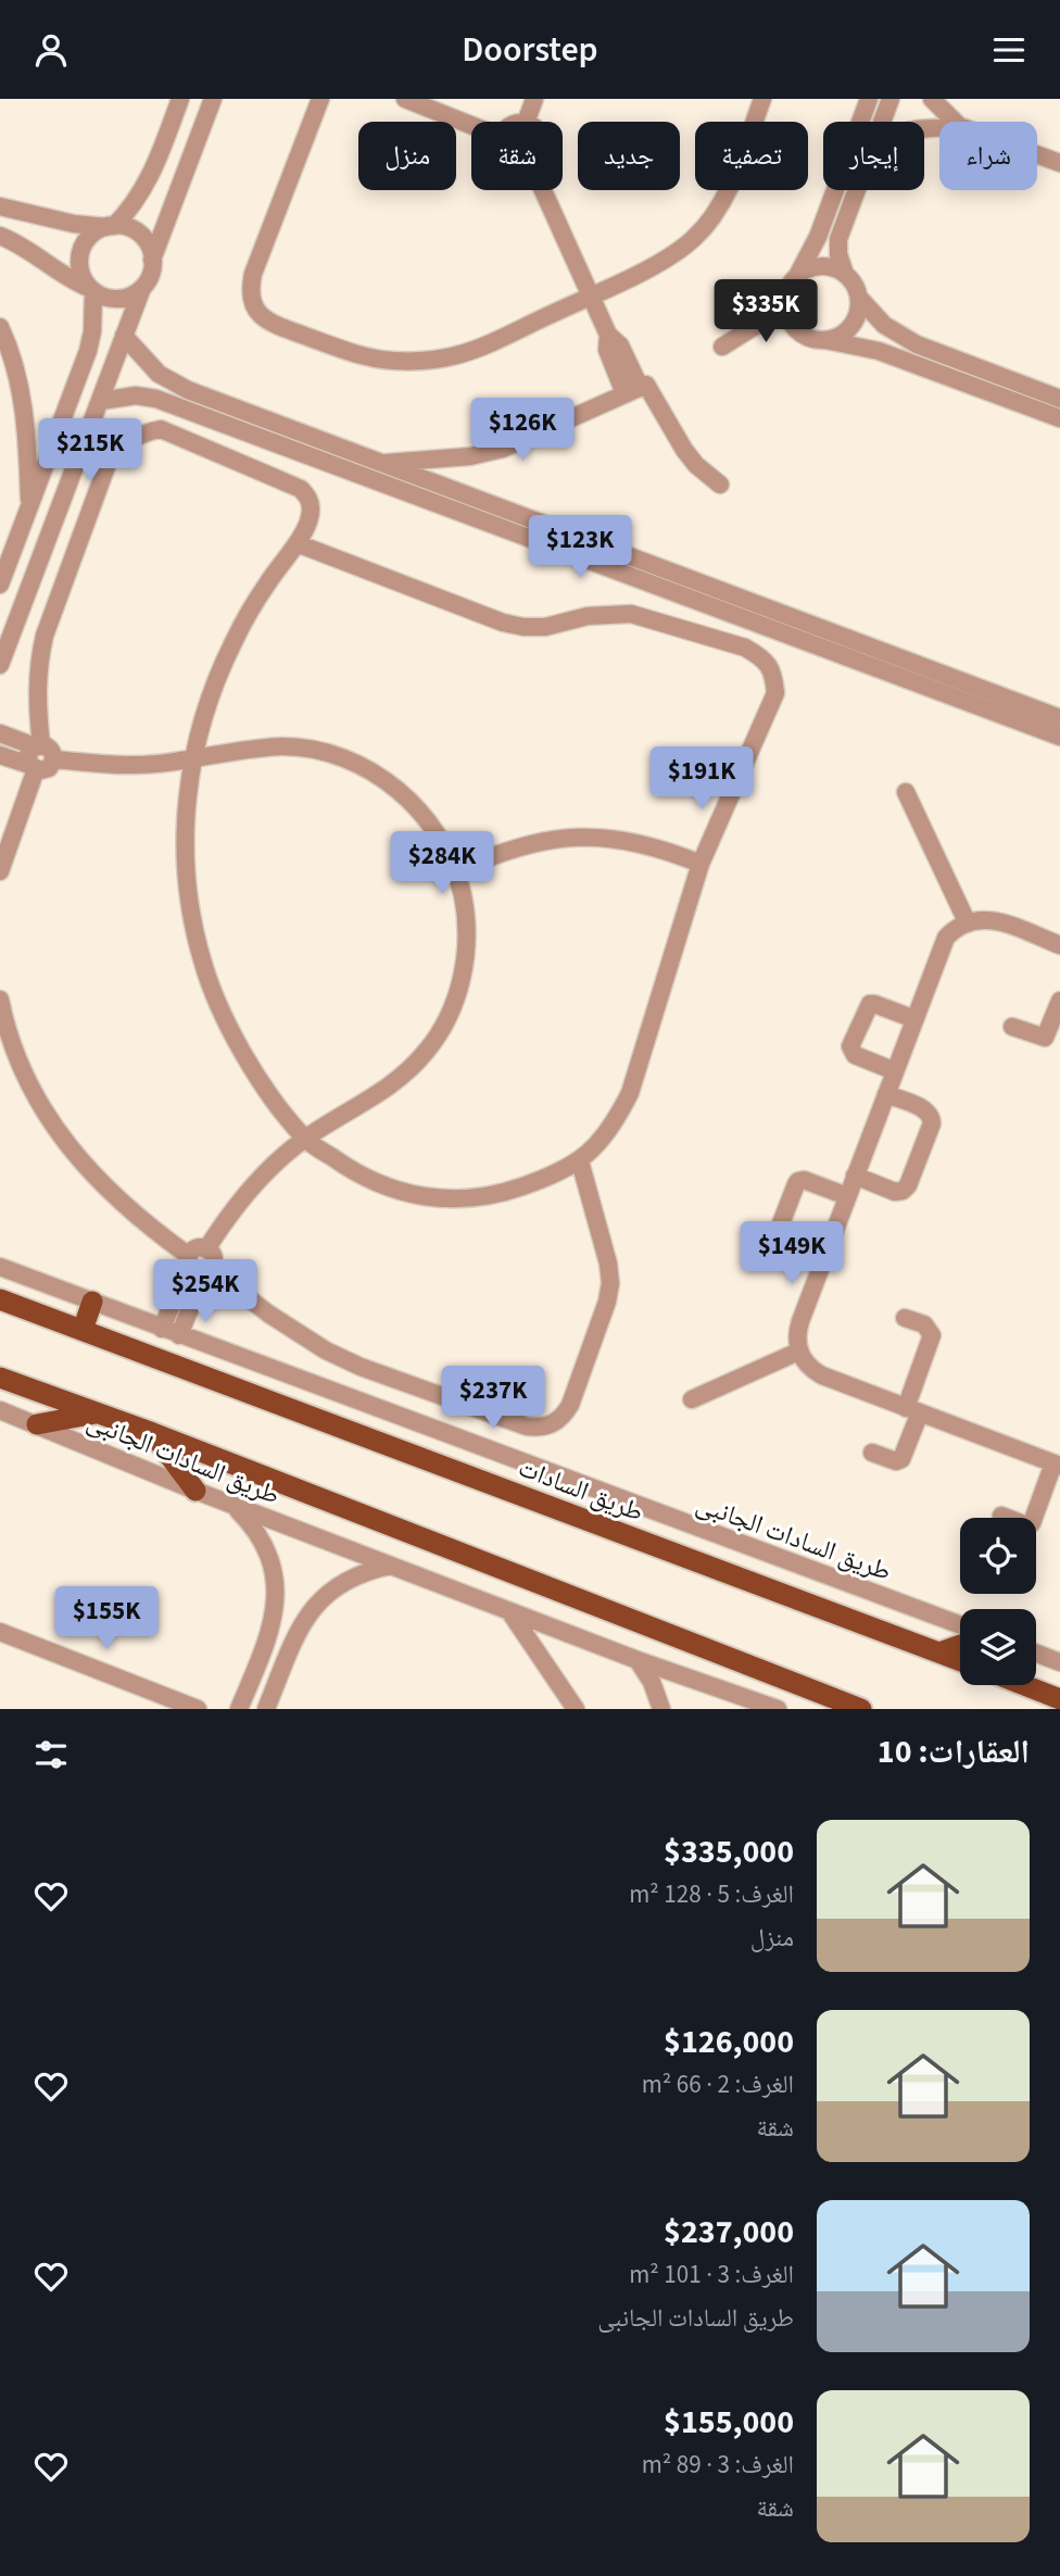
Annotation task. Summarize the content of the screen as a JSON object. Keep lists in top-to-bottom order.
{
  "streets": {
    "main road": ["طريق السادات"],
    "street": ["طريق السادات الجانبى"]
  },
  "page": {
    "header": "Doorstep",
    "chip": [
      "شراء",
      "إيجار",
      "تصفية",
      "جديد",
      "شقة",
      "منزل"
    ],
    "price": [
      "$335K",
      "$126K",
      "$215K",
      "$123K",
      "$191K",
      "$284K",
      "$149K",
      "$254K",
      "$237K",
      "$155K"
    ],
    "heading": "العقارات: 10",
    "list": [
      {
        "name": "$335,000",
        "note": "الغرف: 5 · 128 m² · منزل"
      },
      {
        "name": "$126,000",
        "note": "الغرف: 2 · 66 m² · شقة"
      },
      {
        "name": "$237,000",
        "note": "الغرف: 3 · 101 m² · طريق السادات الجانبى"
      },
      {
        "name": "$155,000",
        "note": "الغرف: 3 · 89 m² · شقة"
      }
    ]
  }
}
